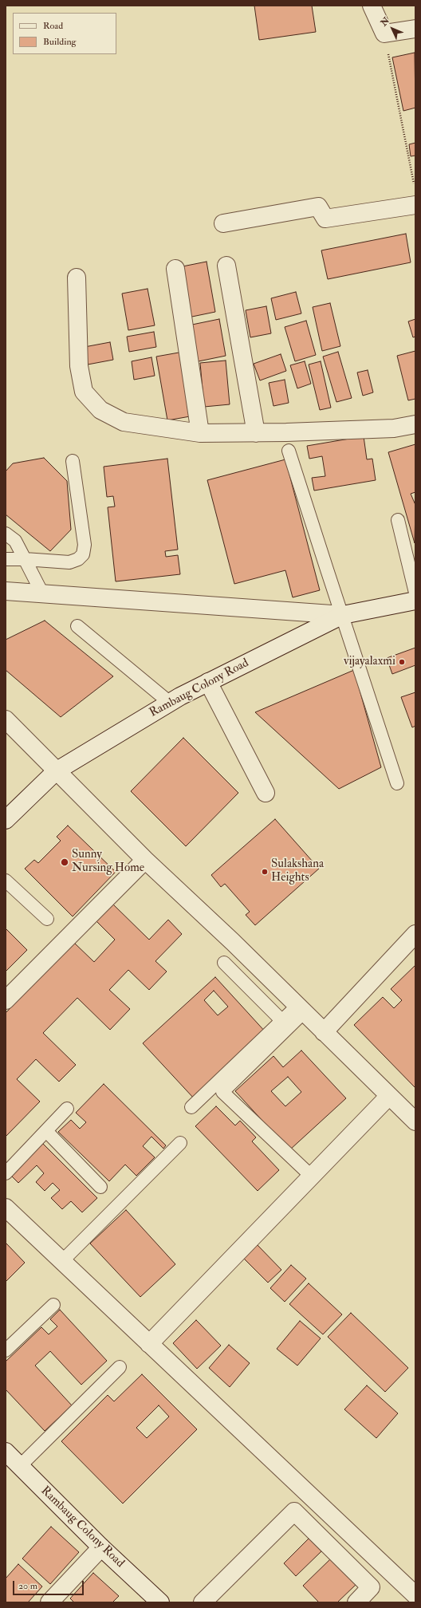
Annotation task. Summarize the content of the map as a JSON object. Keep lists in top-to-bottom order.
{
  "streets": {
    "street": ["Rambaug Colony Road"]
  },
  "places": ["vijayalaxmi", "Sunny Nursing Home", "Sulakshana Heights"],
  "legend": ["Road", "Building"],
  "scale_bar": "20 m",
  "north": "top left"
}
